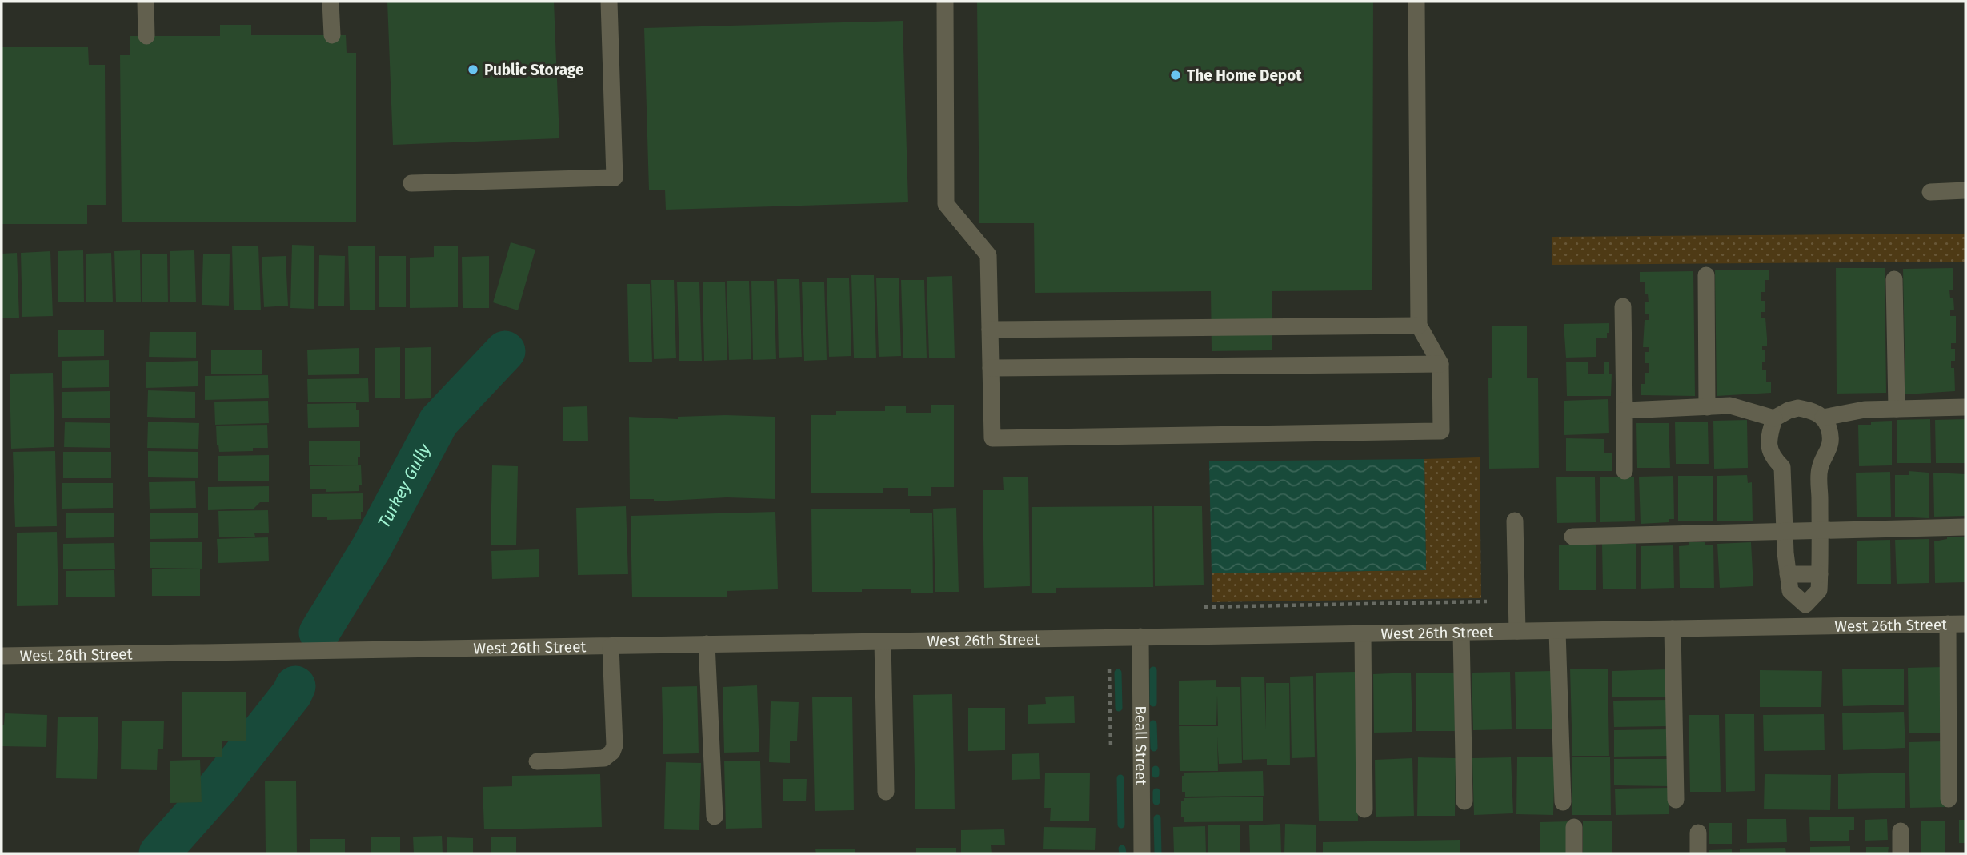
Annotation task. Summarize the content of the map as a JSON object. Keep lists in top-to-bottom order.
{
  "streets": {
    "street": ["West 26th Street", "Beall Street"]
  },
  "crossings": [
    ["West 26th Street", "Beall Street"]
  ],
  "water": ["Turkey Gully"],
  "places": ["Public Storage", "The Home Depot"]
}
